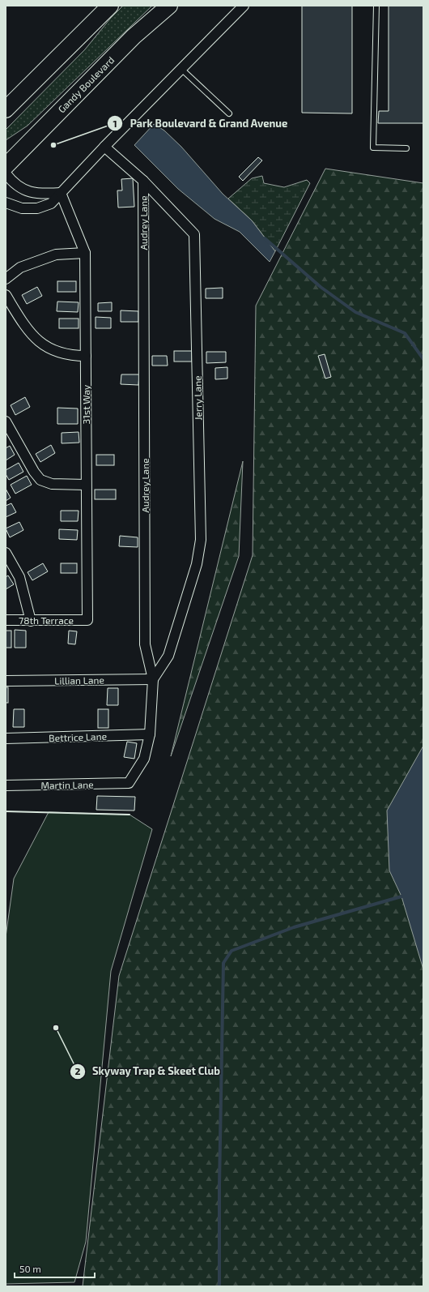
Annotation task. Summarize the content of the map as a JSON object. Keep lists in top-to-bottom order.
{
  "streets": {
    "highway": ["Gandy Boulevard"],
    "street": [
      "Audrey Lane",
      "Jerry Lane",
      "31st Way",
      "78th Terrace",
      "Lillian Lane",
      "Bettrice Lane",
      "Martin Lane"
    ]
  },
  "crossings": [
    ["Audrey Lane", "Jerry Lane"],
    ["Audrey Lane", "Lillian Lane"],
    ["Audrey Lane", "Bettrice Lane"],
    ["Audrey Lane", "Martin Lane"],
    ["Jerry Lane", "Lillian Lane"],
    ["31st Way", "78th Terrace"]
  ],
  "places": ["Park Boulevard & Grand Avenue", "Skyway Trap & Skeet Club"],
  "scale_bar": "50 m"
}
